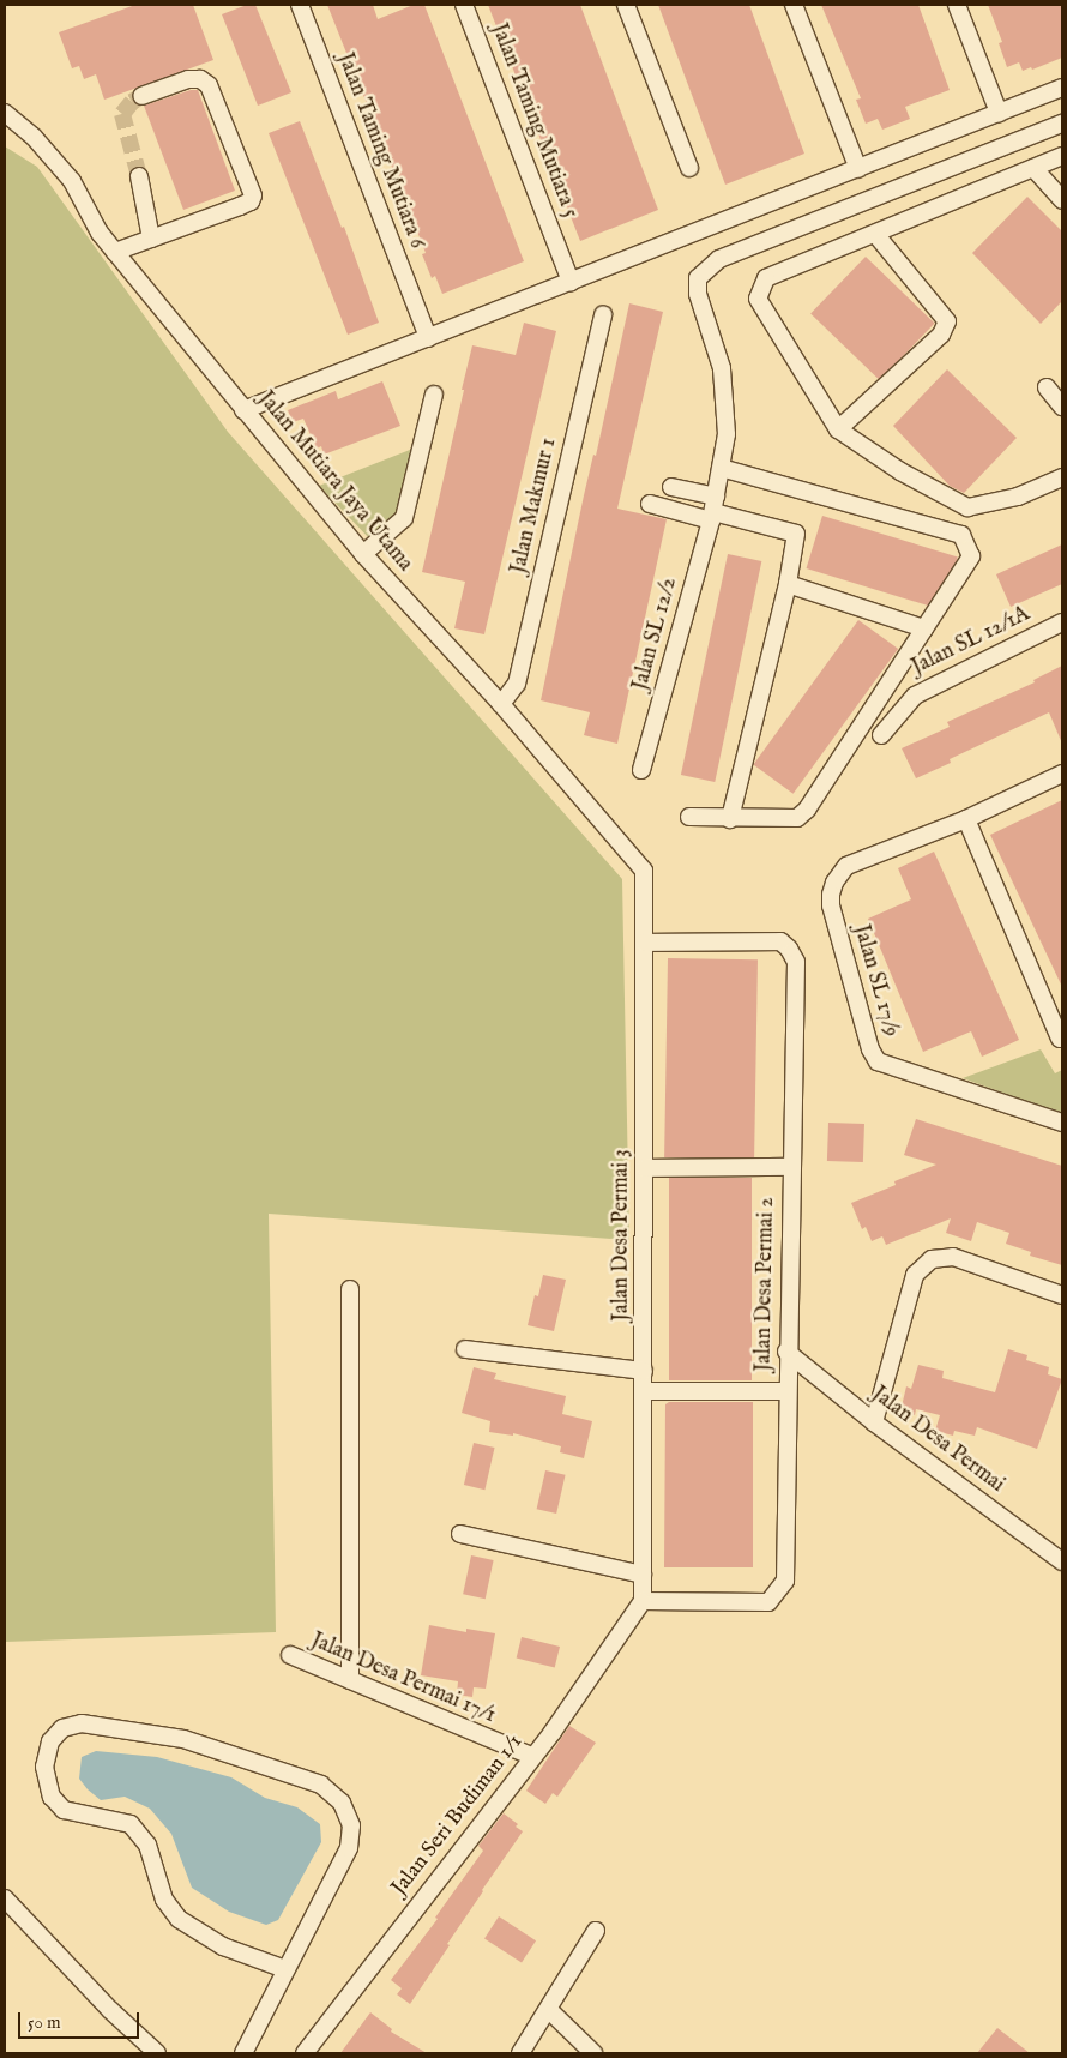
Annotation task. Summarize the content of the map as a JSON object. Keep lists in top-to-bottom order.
{
  "streets": {
    "street": [
      "Jalan Taming Mutiara 5",
      "Jalan Taming Mutiara 6",
      "Jalan Mutiara Jaya Utama",
      "Jalan Makmur 1",
      "Jalan SL 12/2",
      "Jalan SL 12/1A",
      "Jalan SL 17/9",
      "Jalan Desa Permai 3",
      "Jalan Desa Permai 2",
      "Jalan Desa Permai",
      "Jalan Desa Permai 17/1",
      "Jalan Seri Budiman 1/1"
    ]
  },
  "crossings": [
    ["Jalan Mutiara Jaya Utama", "Jalan Makmur 1"],
    ["Jalan Mutiara Jaya Utama", "Jalan Desa Permai 3"],
    ["Jalan Desa Permai 3", "Jalan Desa Permai 2"],
    ["Jalan Desa Permai 3", "Jalan Seri Budiman 1/1"],
    ["Jalan Desa Permai 2", "Jalan Desa Permai"],
    ["Jalan Desa Permai 2", "Jalan Seri Budiman 1/1"],
    ["Jalan Desa Permai 17/1", "Jalan Seri Budiman 1/1"]
  ],
  "scale_bar": "50 m"
}
